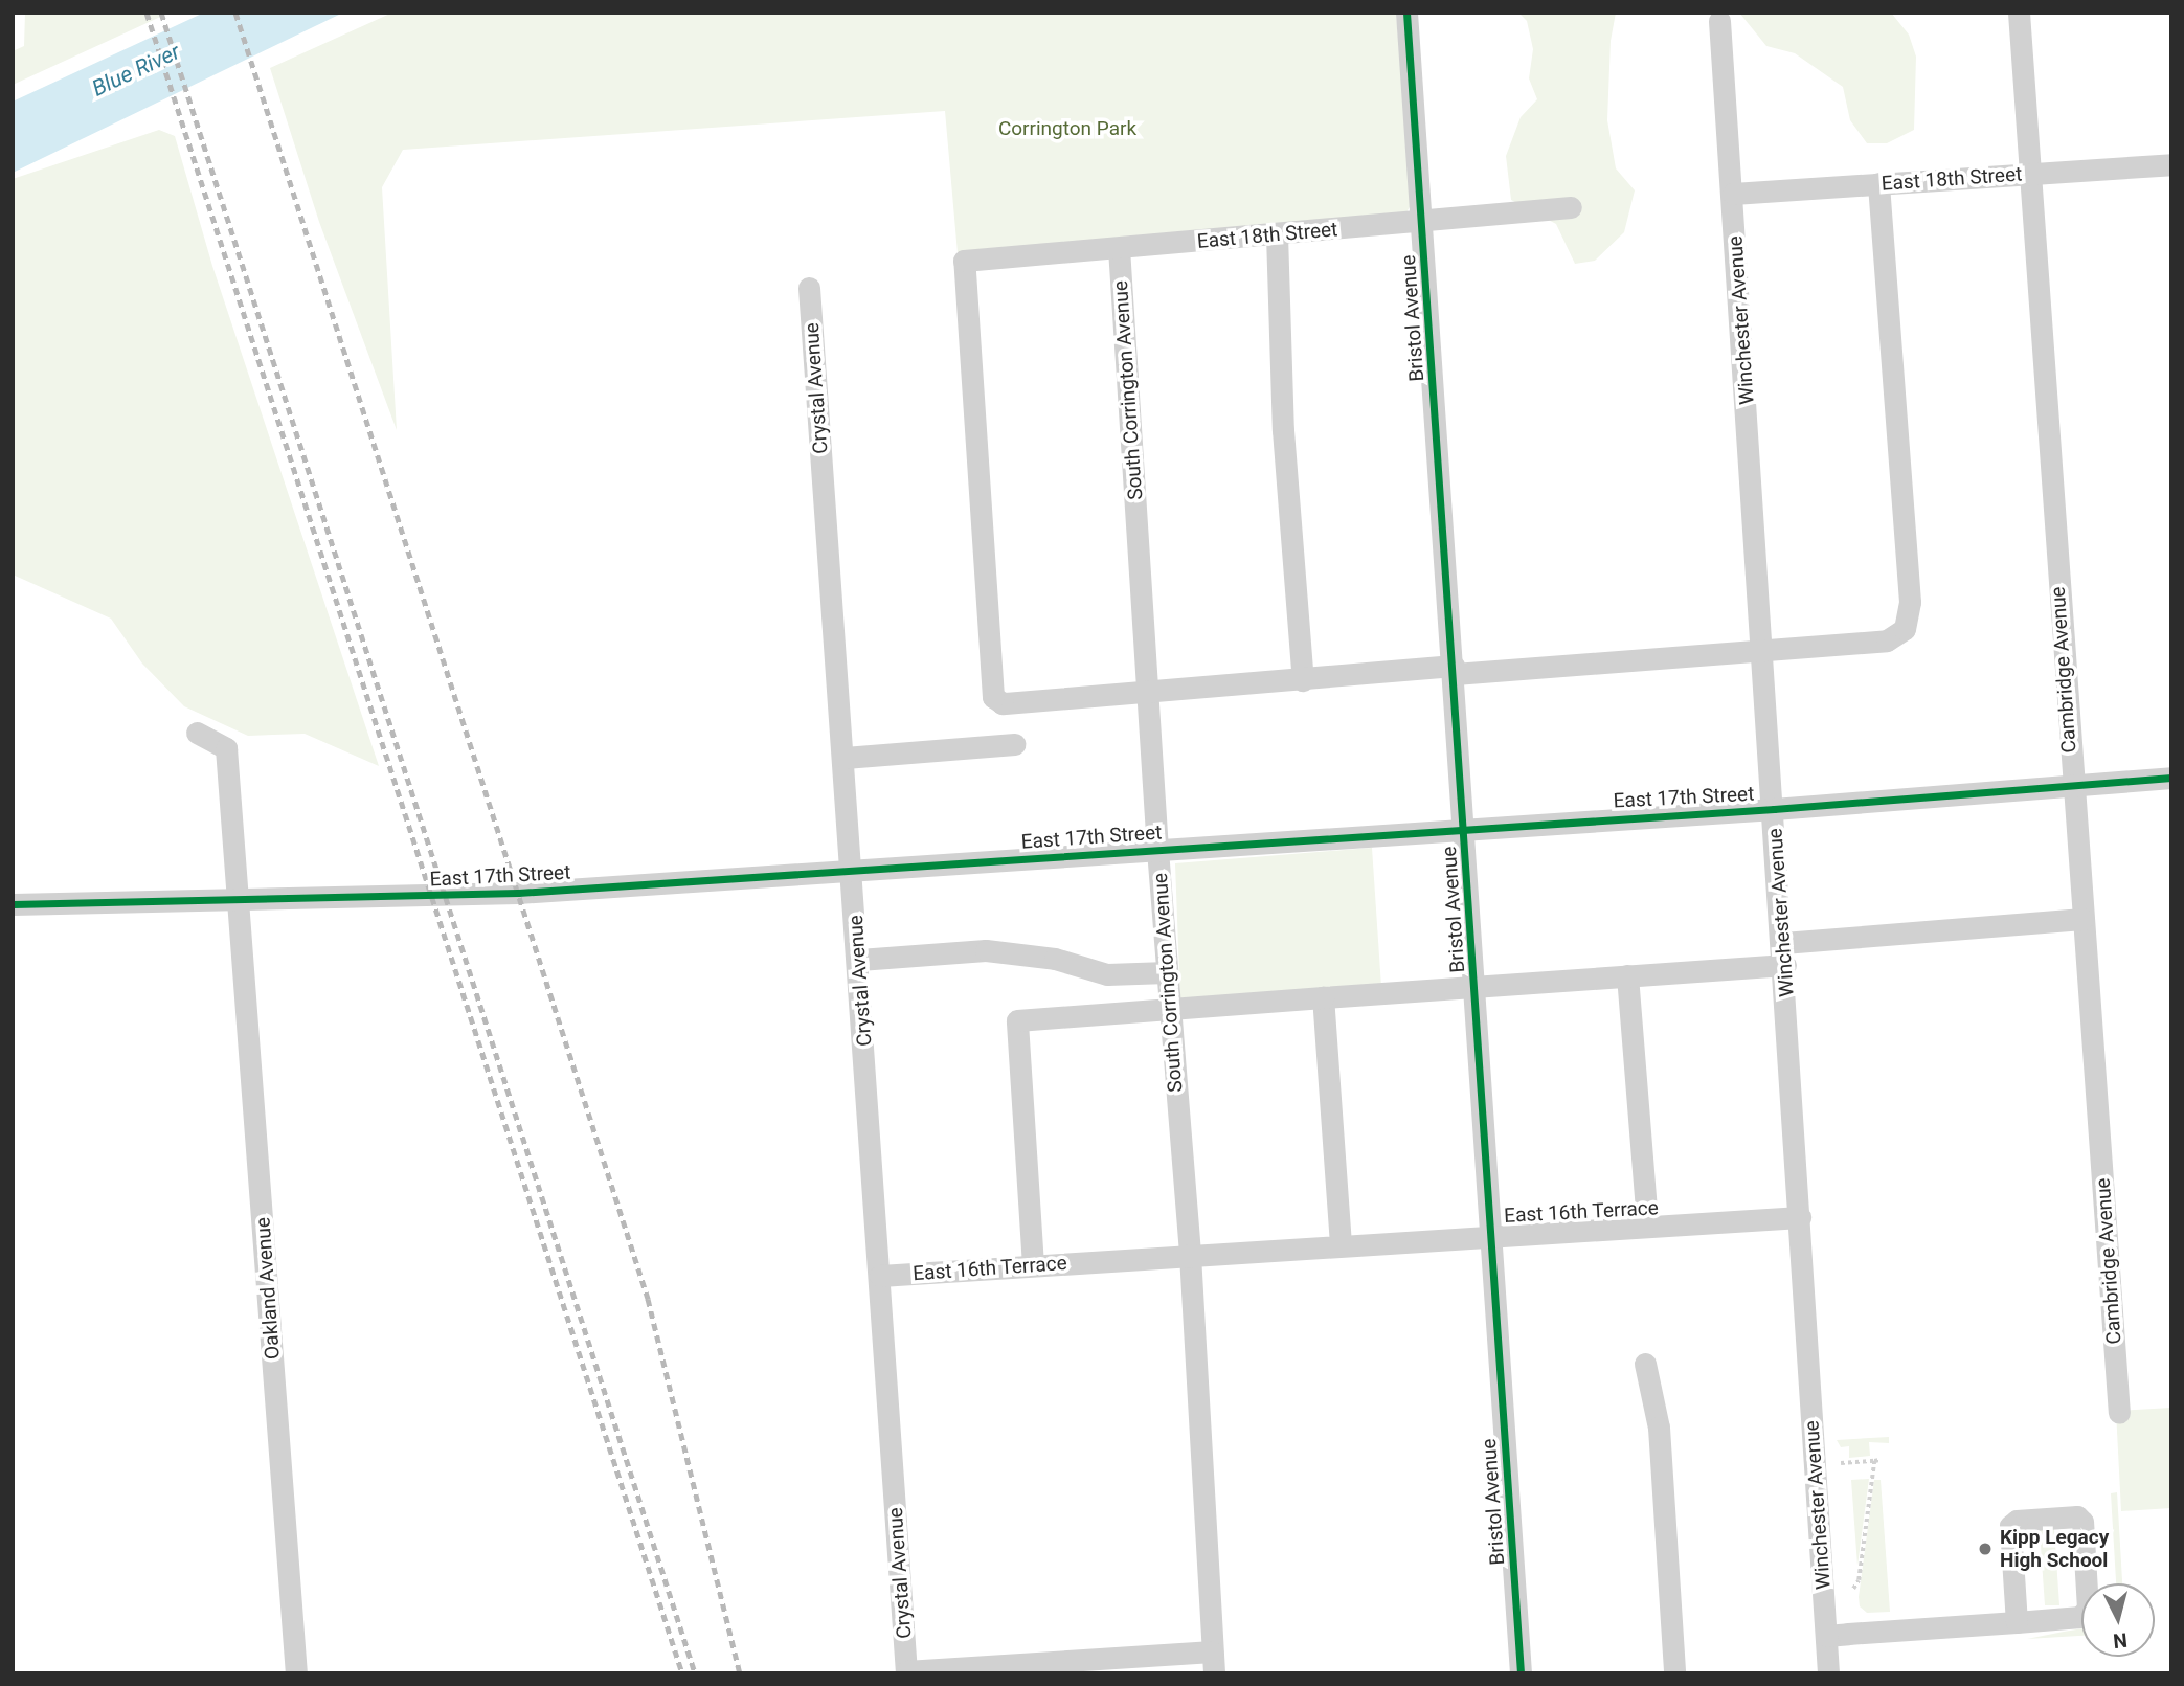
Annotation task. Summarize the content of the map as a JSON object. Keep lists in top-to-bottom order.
{
  "streets": {
    "street": [
      "East 18th Street",
      "Bristol Avenue",
      "Winchester Avenue",
      "Crystal Avenue",
      "South Corrington Avenue",
      "Cambridge Avenue",
      "East 17th Street",
      "East 16th Terrace",
      "Oakland Avenue"
    ]
  },
  "crossings": [
    ["East 18th Street", "Bristol Avenue"],
    ["East 18th Street", "Winchester Avenue"],
    ["East 18th Street", "South Corrington Avenue"],
    ["East 18th Street", "Cambridge Avenue"],
    ["Bristol Avenue", "East 17th Street"],
    ["Bristol Avenue", "East 16th Terrace"],
    ["Winchester Avenue", "East 17th Street"],
    ["Winchester Avenue", "East 16th Terrace"],
    ["Crystal Avenue", "East 17th Street"],
    ["Crystal Avenue", "East 16th Terrace"],
    ["South Corrington Avenue", "East 17th Street"],
    ["South Corrington Avenue", "East 16th Terrace"],
    ["Cambridge Avenue", "East 17th Street"],
    ["East 17th Street", "Oakland Avenue"]
  ],
  "water": ["Blue River"],
  "parks": ["Corrington Park"],
  "places": ["Kipp Legacy High School"],
  "north": "bottom"
}
